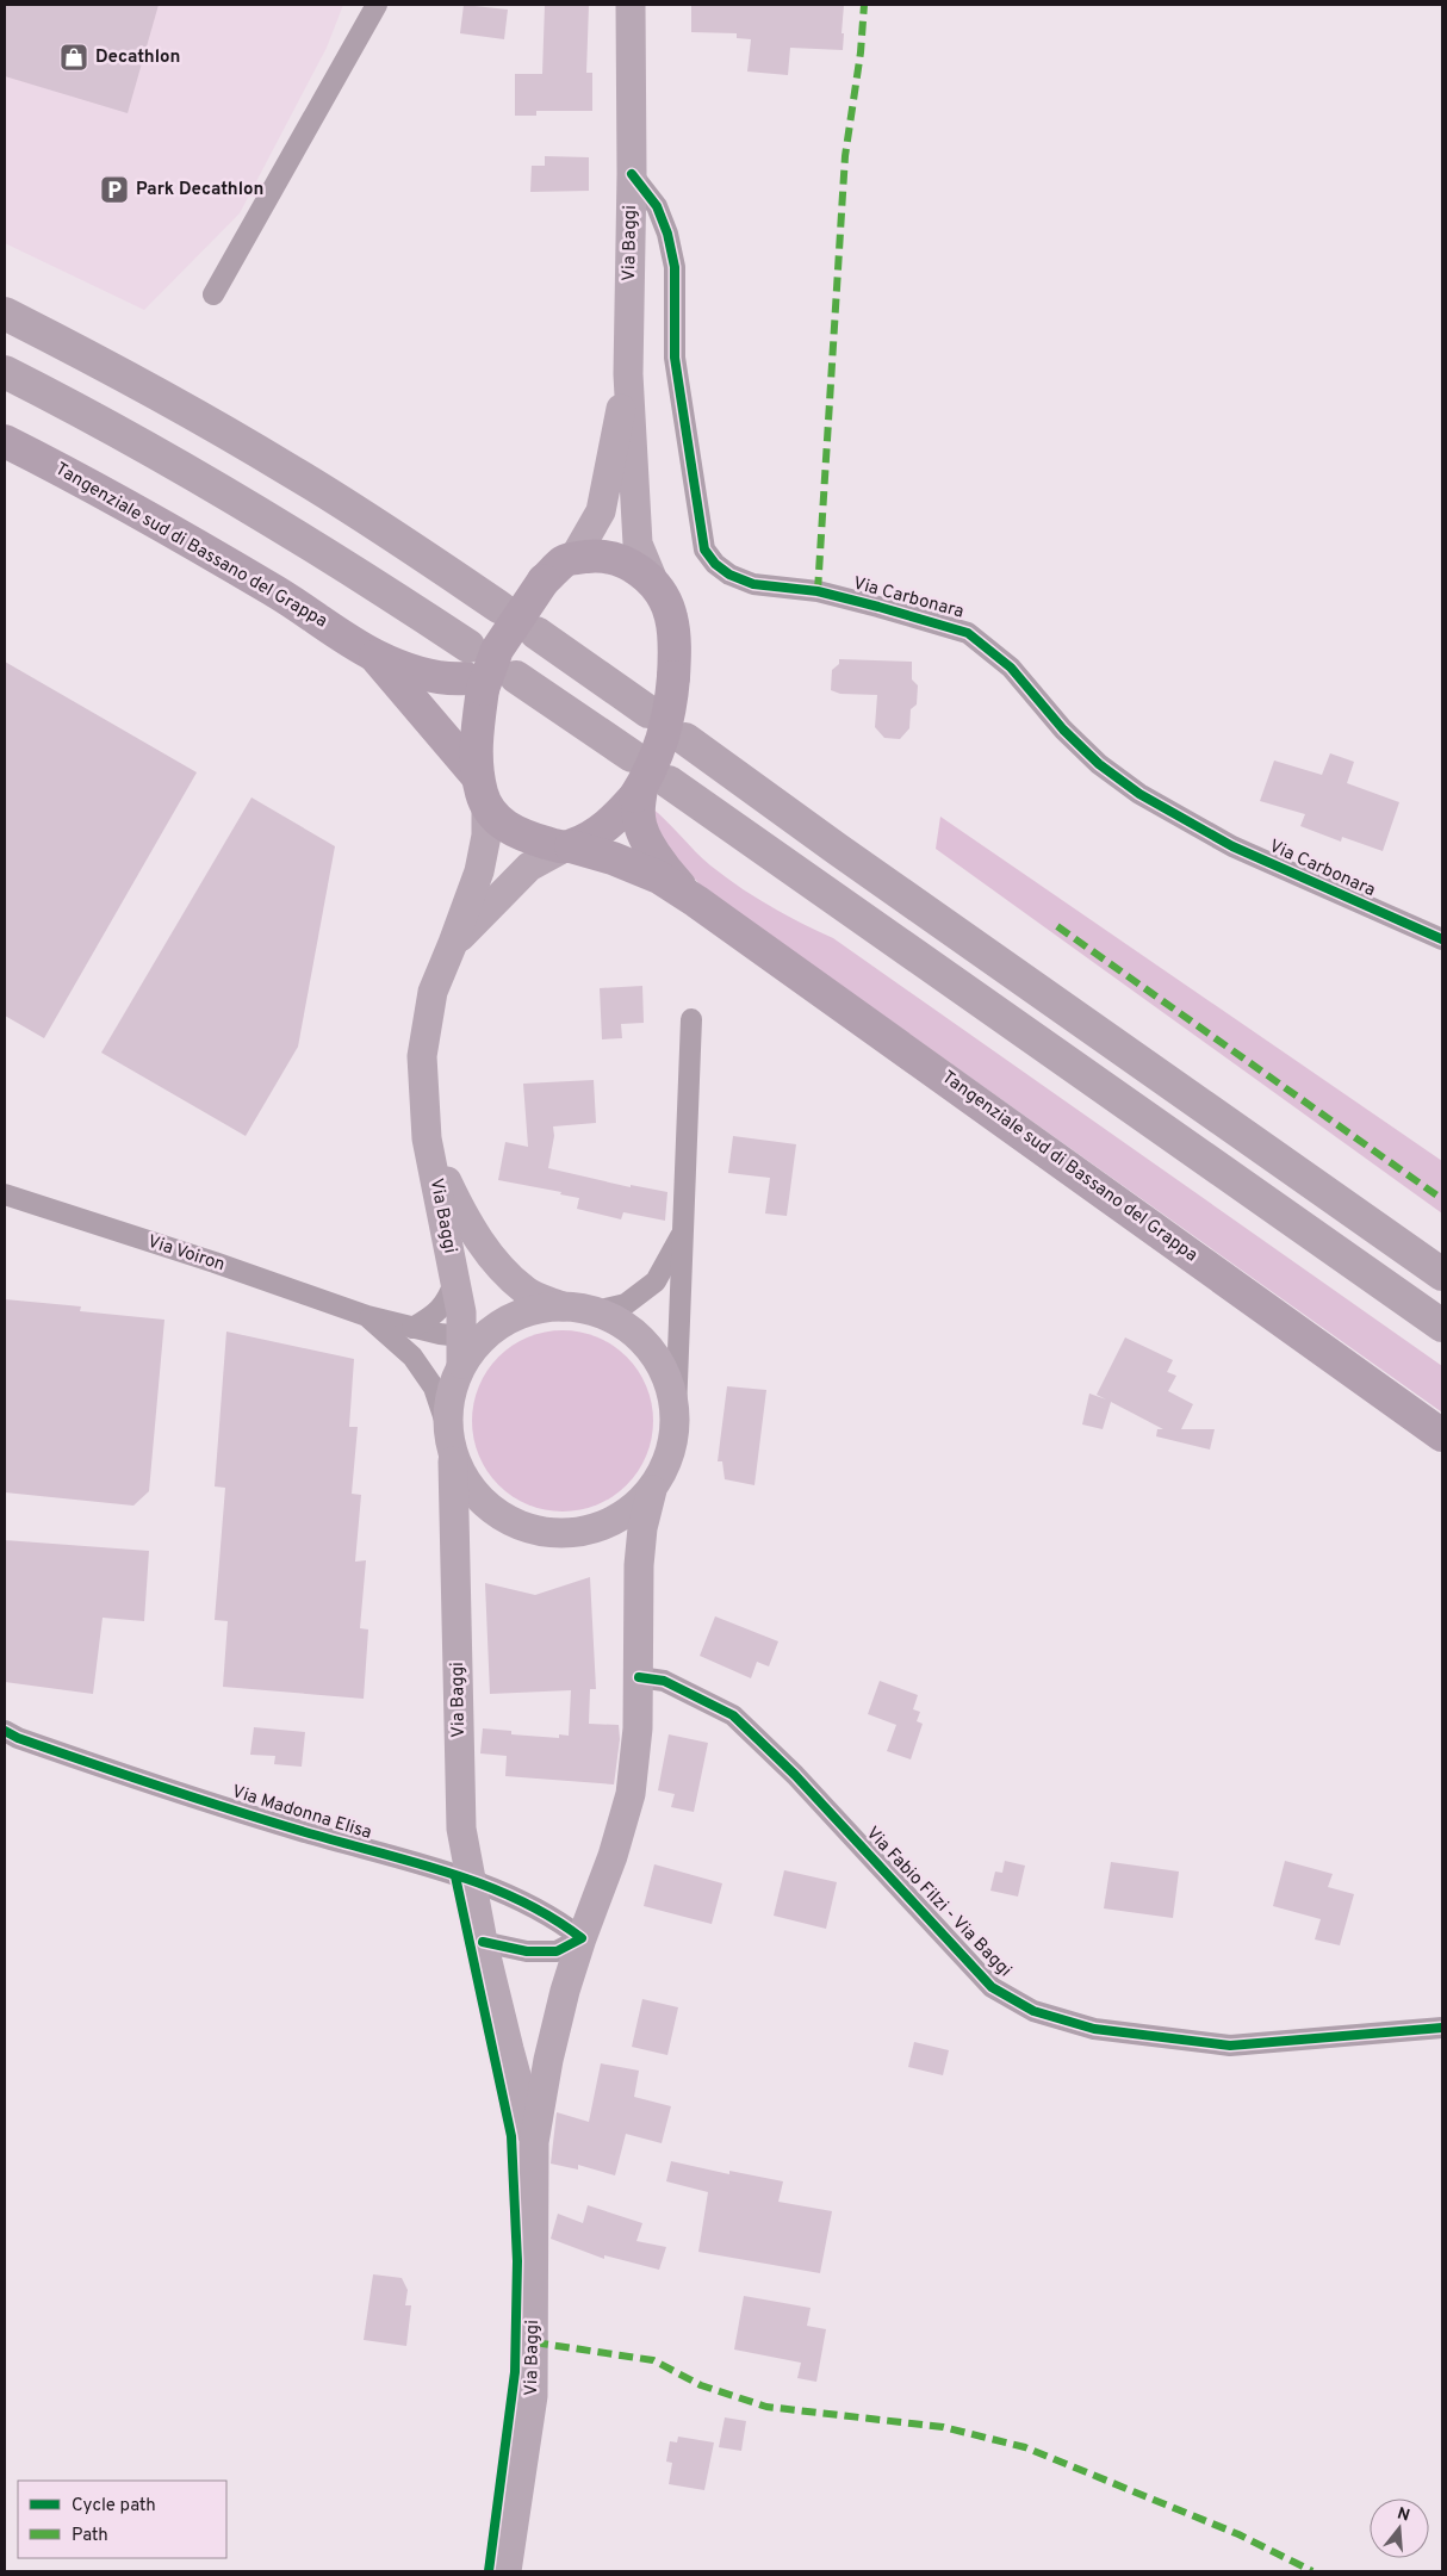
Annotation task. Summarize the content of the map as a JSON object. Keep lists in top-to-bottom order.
{
  "streets": {
    "main road": ["Via Baggi", "Tangenziale sud di Bassano del Grappa"],
    "street": [
      "Via Carbonara",
      "Via Voiron",
      "Via Madonna Elisa",
      "Via Fabio Filzi - Via Baggi"
    ]
  },
  "crossings": [
    ["Via Baggi", "Tangenziale sud di Bassano del Grappa"],
    ["Via Baggi", "Via Carbonara"],
    ["Via Baggi", "Via Voiron"],
    ["Via Baggi", "Via Madonna Elisa"],
    ["Via Baggi", "Via Fabio Filzi - Via Baggi"]
  ],
  "places": {
    "shop": ["Decathlon"],
    "parking": ["Park Decathlon"]
  },
  "legend": ["Cycle path", "Path"],
  "north": "top"
}
